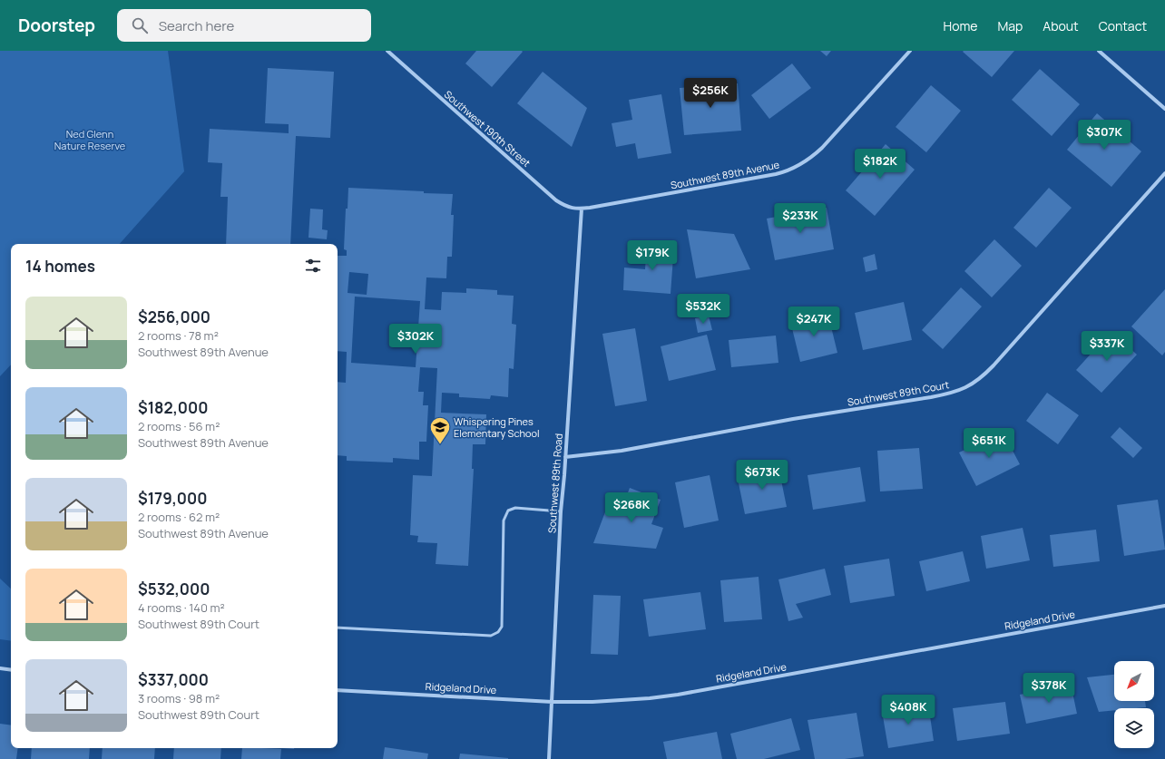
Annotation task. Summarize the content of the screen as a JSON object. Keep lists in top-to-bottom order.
{
  "streets": {
    "street": [
      "Southwest 190th Street",
      "Southwest 89th Avenue",
      "Southwest 89th Court",
      "Southwest 89th Road",
      "Ridgeland Drive"
    ]
  },
  "crossings": [
    ["Southwest 190th Street", "Southwest 89th Avenue"],
    ["Southwest 190th Street", "Southwest 89th Road"],
    ["Southwest 89th Avenue", "Southwest 89th Road"],
    ["Southwest 89th Court", "Southwest 89th Road"],
    ["Southwest 89th Road", "Ridgeland Drive"]
  ],
  "parks": ["Ned Glenn Nature Reserve"],
  "places": {
    "school or university": ["Whispering Pines Elementary School"]
  },
  "north": "bottom left",
  "page": {
    "header": "Doorstep",
    "search": "Search here",
    "nav": [
      "Home",
      "Map",
      "About",
      "Contact"
    ],
    "price": [
      "$256K",
      "$307K",
      "$182K",
      "$233K",
      "$179K",
      "$532K",
      "$247K",
      "$302K",
      "$337K",
      "$651K",
      "$673K",
      "$268K",
      "$378K",
      "$408K"
    ],
    "heading": "14 homes",
    "list": [
      {
        "name": "$256,000",
        "note": "2 rooms · 78 m² · Southwest 89th Avenue"
      },
      {
        "name": "$182,000",
        "note": "2 rooms · 56 m² · Southwest 89th Avenue"
      },
      {
        "name": "$179,000",
        "note": "2 rooms · 62 m² · Southwest 89th Avenue"
      },
      {
        "name": "$532,000",
        "note": "4 rooms · 140 m² · Southwest 89th Court"
      },
      {
        "name": "$337,000",
        "note": "3 rooms · 98 m² · Southwest 89th Court"
      }
    ]
  }
}
